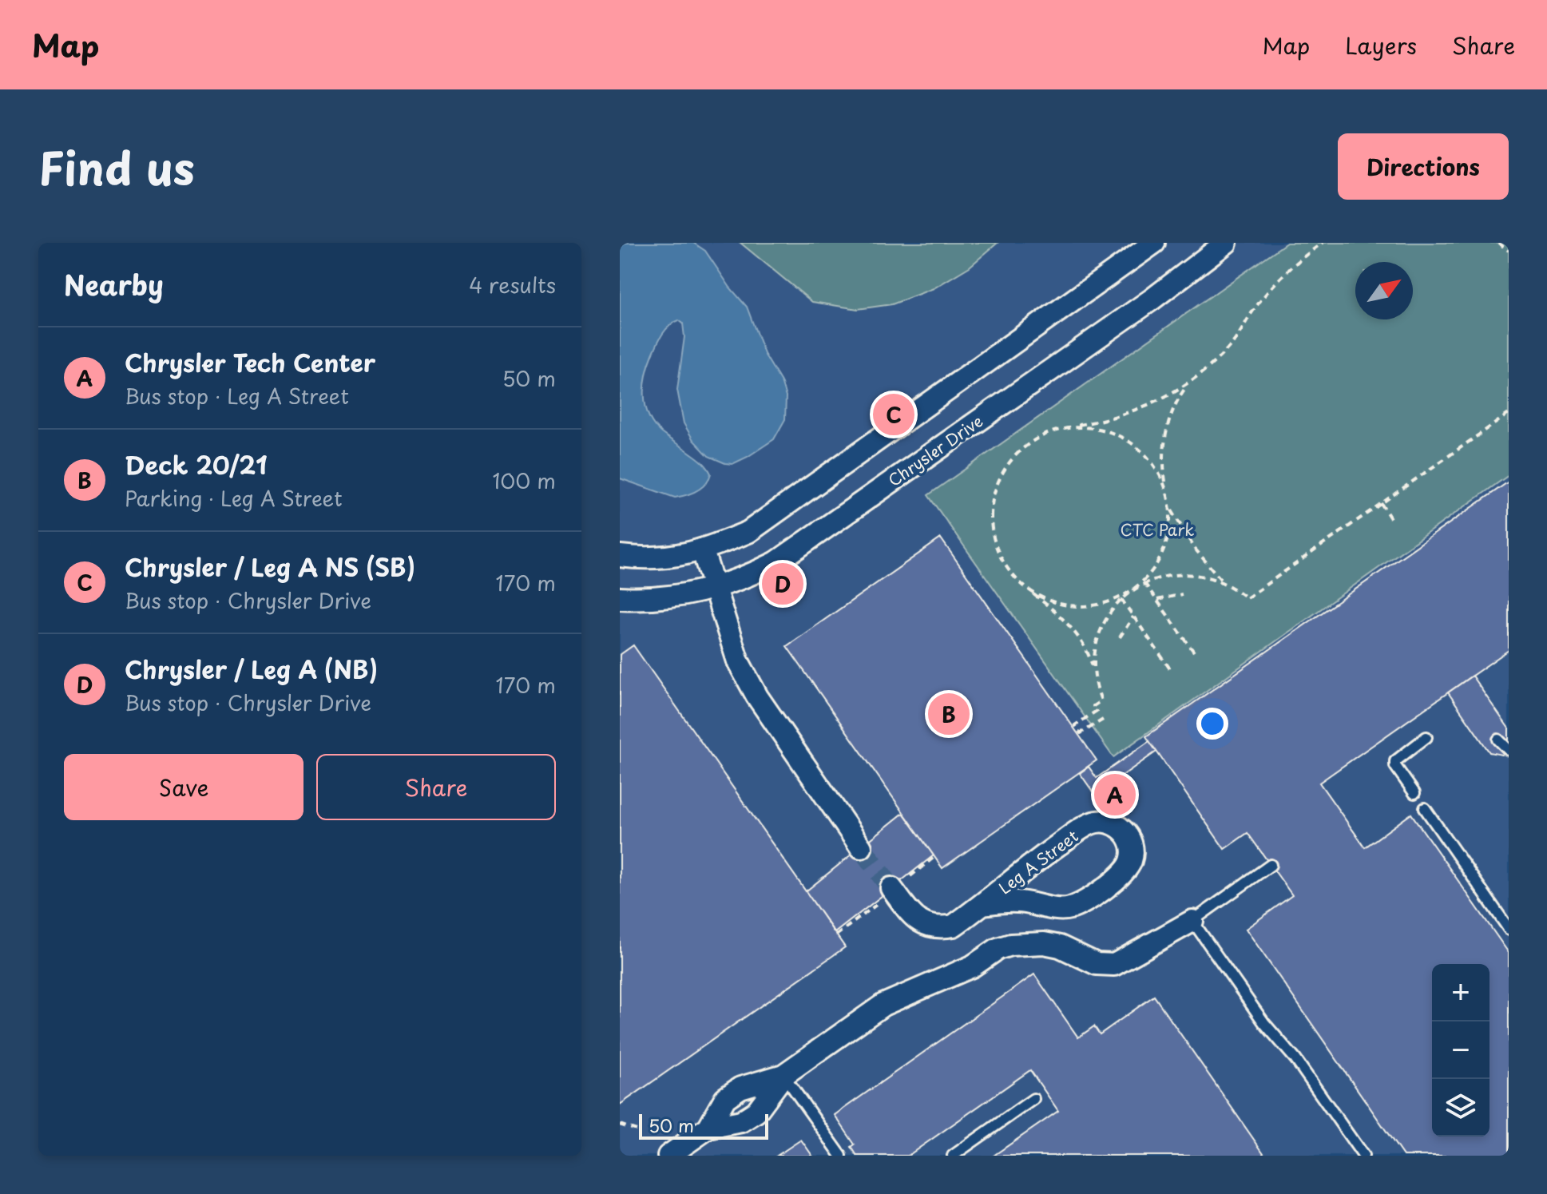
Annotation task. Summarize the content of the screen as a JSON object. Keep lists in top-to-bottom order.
{
  "streets": {
    "street": ["Chrysler Drive", "Leg A Street"]
  },
  "parks": ["CTC Park"],
  "scale_bar": "50 m",
  "north": "top right",
  "page": {
    "header": "Map",
    "nav": ["Map", "Layers", "Share"],
    "title": "Find us",
    "buttons": [
      "Directions",
      ["Save", "Share"]
    ],
    "heading": ["Nearby", "4 results"],
    "list": [
      {
        "mark": "A",
        "name": "Chrysler Tech Center",
        "note": "Bus stop · Leg A Street",
        "value": "50 m"
      },
      {
        "mark": "B",
        "name": "Deck 20/21",
        "note": "Parking · Leg A Street",
        "value": "100 m"
      },
      {
        "mark": "C",
        "name": "Chrysler / Leg A NS (SB)",
        "note": "Bus stop · Chrysler Drive",
        "value": "170 m"
      },
      {
        "mark": "D",
        "name": "Chrysler / Leg A (NB)",
        "note": "Bus stop · Chrysler Drive",
        "value": "170 m"
      }
    ],
    "pins": [
      "C",
      "D",
      "B",
      "A"
    ],
    "map_buttons": ["+", "−"],
    "scale": "50 m"
  }
}
